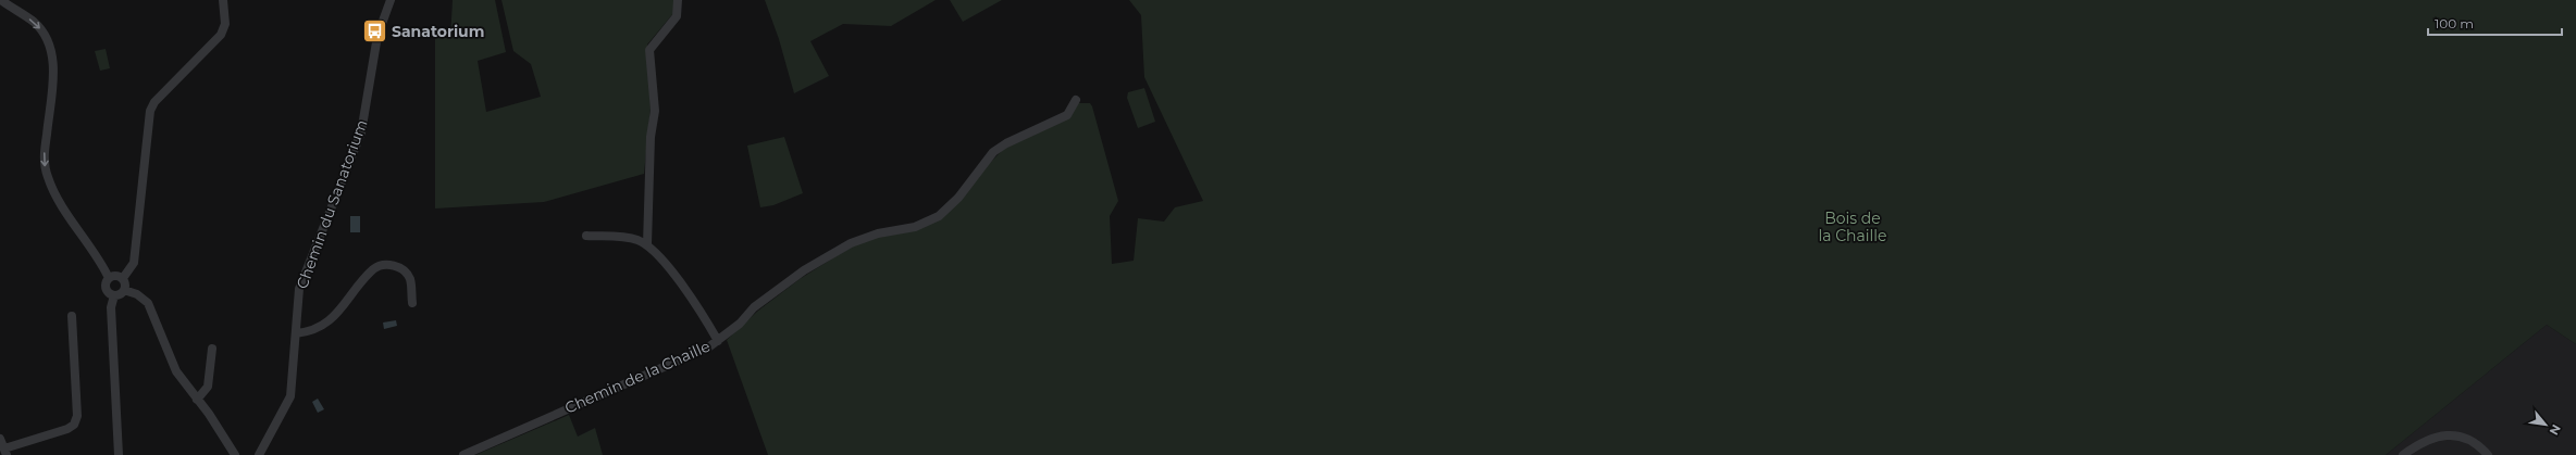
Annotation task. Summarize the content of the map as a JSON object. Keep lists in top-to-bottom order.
{
  "streets": {
    "street": ["Chemin du Sanatorium", "Chemin de la Chaille"]
  },
  "parks": ["Bois de la Chaille"],
  "places": {
    "bus stop": ["Sanatorium"]
  },
  "scale_bar": "100 m",
  "north": "bottom right"
}
